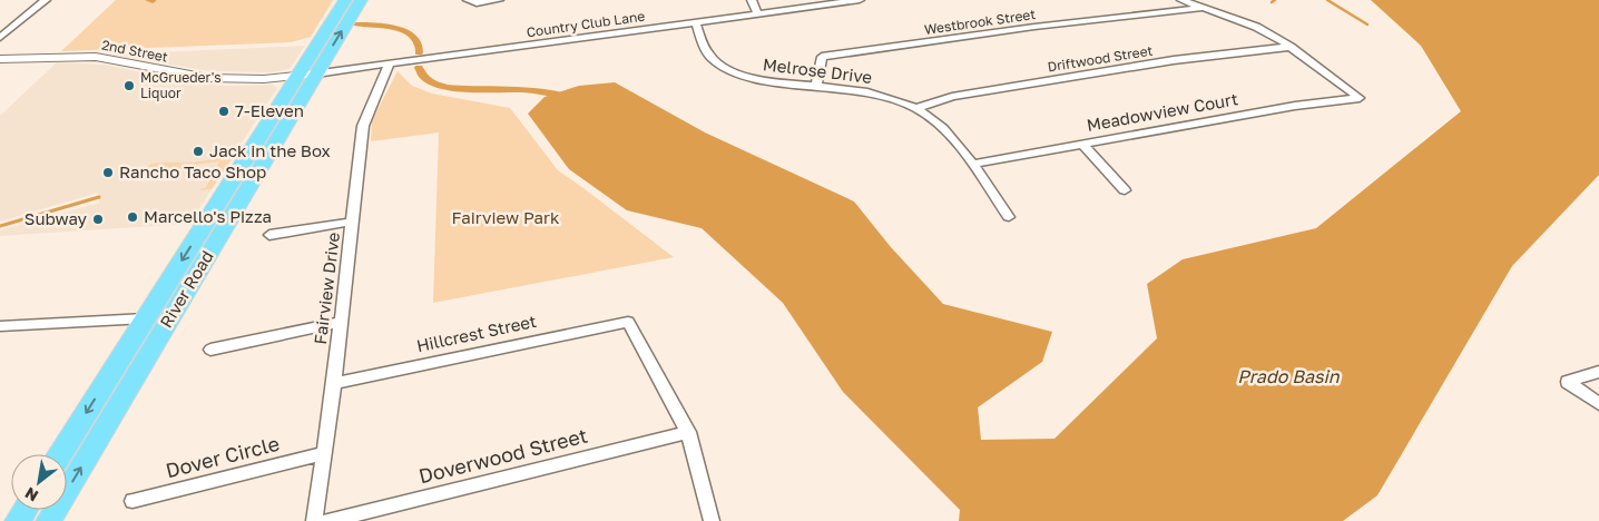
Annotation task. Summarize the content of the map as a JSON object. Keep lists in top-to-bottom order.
{
  "streets": {
    "main road": ["River Road"],
    "street": [
      "Westbrook Street",
      "Country Club Lane",
      "2nd Street",
      "Driftwood Street",
      "Melrose Drive",
      "Meadowview Court",
      "Fairview Drive",
      "Hillcrest Street",
      "Doverwood Street",
      "Dover Circle"
    ]
  },
  "crossings": [
    ["Westbrook Street", "Melrose Drive"],
    ["Country Club Lane", "2nd Street"],
    ["Country Club Lane", "Melrose Drive"],
    ["Country Club Lane", "Fairview Drive"],
    ["Country Club Lane", "River Road"],
    ["2nd Street", "River Road"],
    ["Driftwood Street", "Melrose Drive"],
    ["Driftwood Street", "Meadowview Court"],
    ["Melrose Drive", "Meadowview Court"],
    ["Fairview Drive", "Hillcrest Street"],
    ["Fairview Drive", "Dover Circle"],
    ["Hillcrest Street", "Doverwood Street"]
  ],
  "water": ["Prado Basin"],
  "parks": ["Fairview Park"],
  "places": [
    "McGrueder's Liquor",
    "7-Eleven",
    "Jack in the Box",
    "Rancho Taco Shop",
    "Marcello's Pizza",
    "Subway"
  ],
  "north": "bottom left"
}
